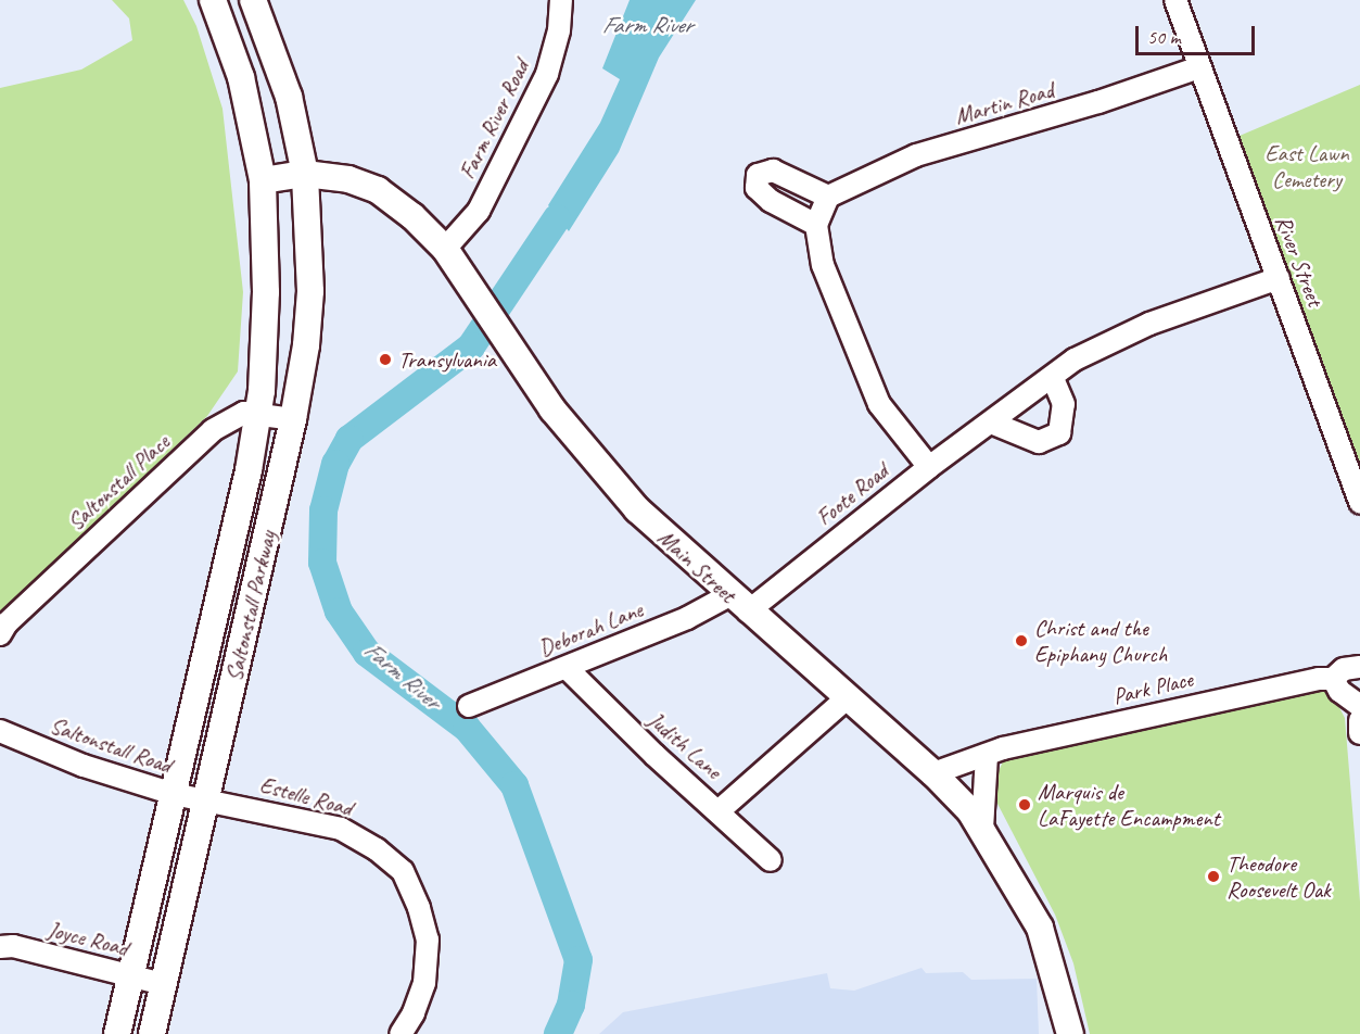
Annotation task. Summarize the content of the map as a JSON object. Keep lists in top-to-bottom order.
{
  "streets": {
    "main road": ["Main Street", "Saltonstall Parkway"],
    "street": [
      "Martin Road",
      "Farm River Road",
      "River Street",
      "Saltonstall Place",
      "Foote Road",
      "Deborah Lane",
      "Park Place",
      "Saltonstall Road",
      "Judith Lane",
      "Estelle Road",
      "Joyce Road"
    ]
  },
  "crossings": [
    ["Martin Road", "River Street"],
    ["Farm River Road", "Main Street"],
    ["River Street", "Foote Road"],
    ["Saltonstall Place", "Saltonstall Parkway"],
    ["Foote Road", "Main Street"],
    ["Foote Road", "Deborah Lane"],
    ["Main Street", "Saltonstall Parkway"],
    ["Main Street", "Deborah Lane"],
    ["Main Street", "Park Place"],
    ["Saltonstall Parkway", "Saltonstall Road"],
    ["Saltonstall Parkway", "Estelle Road"],
    ["Saltonstall Parkway", "Joyce Road"],
    ["Deborah Lane", "Judith Lane"],
    ["Saltonstall Road", "Estelle Road"]
  ],
  "water": ["Farm River"],
  "parks": ["East Lawn Cemetery"],
  "places": [
    "Transylvania",
    "Christ and the Epiphany Church",
    "Marquis de LaFayette Encampment",
    "Theodore Roosevelt Oak"
  ],
  "scale_bar": "50 m"
}
